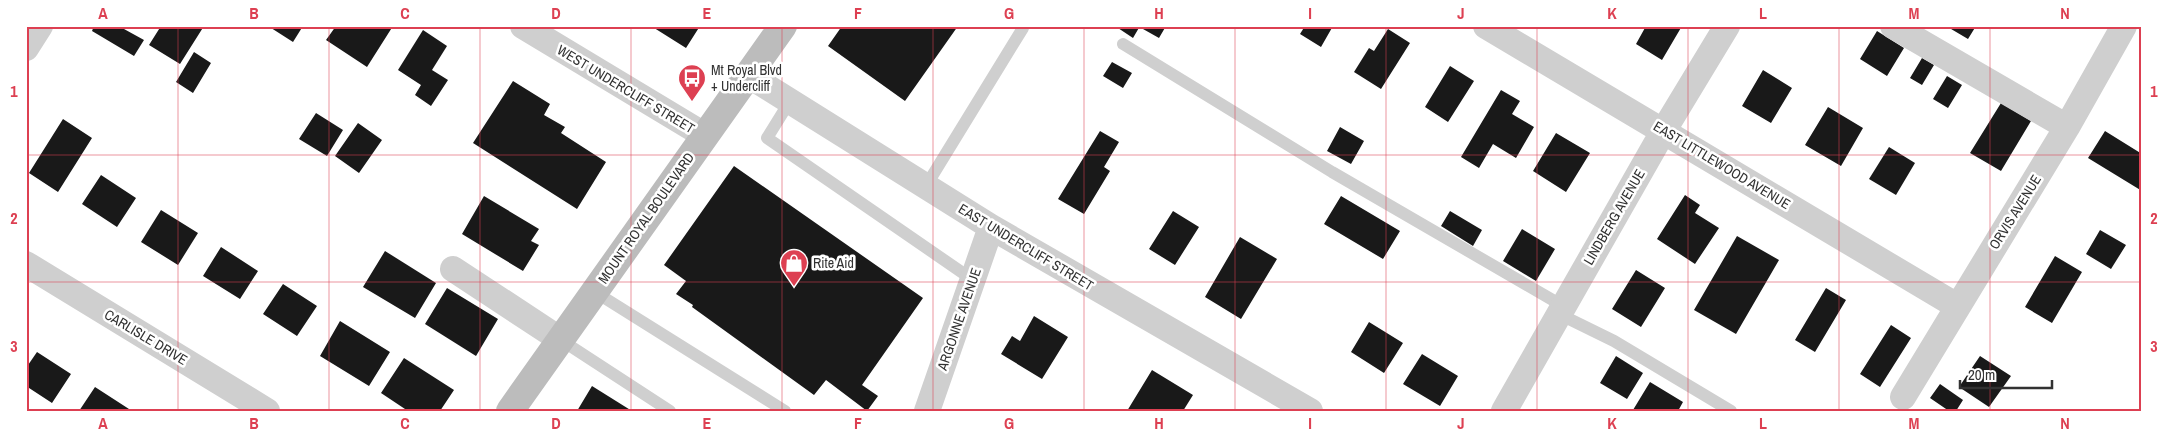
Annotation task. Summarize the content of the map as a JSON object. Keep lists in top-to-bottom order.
{
  "streets": {
    "main road": ["MOUNT ROYAL BOULEVARD"],
    "street": [
      "WEST UNDERCLIFF STREET",
      "EAST LITTLEWOOD AVENUE",
      "ORVIS AVENUE",
      "LINDBERG AVENUE",
      "EAST UNDERCLIFF STREET",
      "ARGONNE AVENUE",
      "CARLISLE DRIVE"
    ]
  },
  "crossings": [
    ["WEST UNDERCLIFF STREET", "MOUNT ROYAL BOULEVARD"],
    ["EAST LITTLEWOOD AVENUE", "ORVIS AVENUE"],
    ["EAST LITTLEWOOD AVENUE", "LINDBERG AVENUE"],
    ["MOUNT ROYAL BOULEVARD", "EAST UNDERCLIFF STREET"],
    ["EAST UNDERCLIFF STREET", "ARGONNE AVENUE"]
  ],
  "places": {
    "bus stop": ["Mt Royal Blvd + Undercliff"],
    "shop": ["Rite Aid"]
  },
  "scale_bar": "20 m",
  "grid": {
    "columns": [
      "A",
      "B",
      "C",
      "D",
      "E",
      "F",
      "G",
      "H",
      "I",
      "J",
      "K",
      "L",
      "M",
      "N"
    ],
    "rows": ["1", "2", "3"]
  }
}
